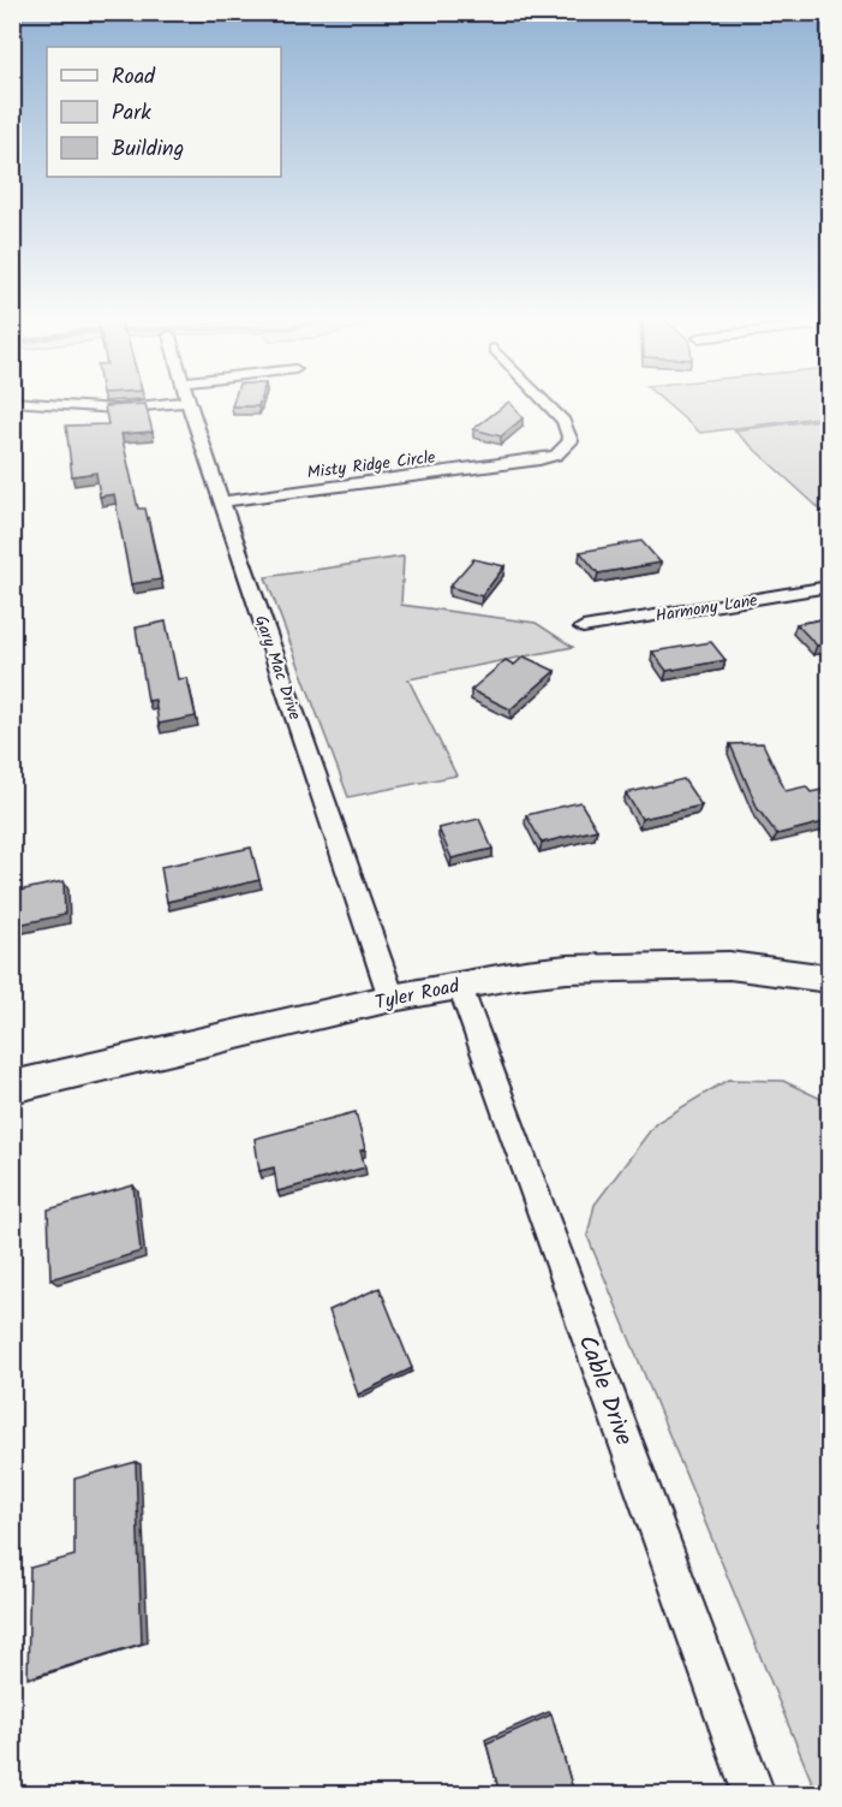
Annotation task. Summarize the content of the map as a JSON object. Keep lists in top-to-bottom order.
{
  "streets": {
    "street": [
      "Misty Ridge Circle",
      "Harmony Lane",
      "Gary Mac Drive",
      "Tyler Road",
      "Cable Drive"
    ]
  },
  "crossings": [
    ["Misty Ridge Circle", "Gary Mac Drive"],
    ["Gary Mac Drive", "Tyler Road"],
    ["Tyler Road", "Cable Drive"]
  ],
  "legend": ["Road", "Park", "Building"]
}
